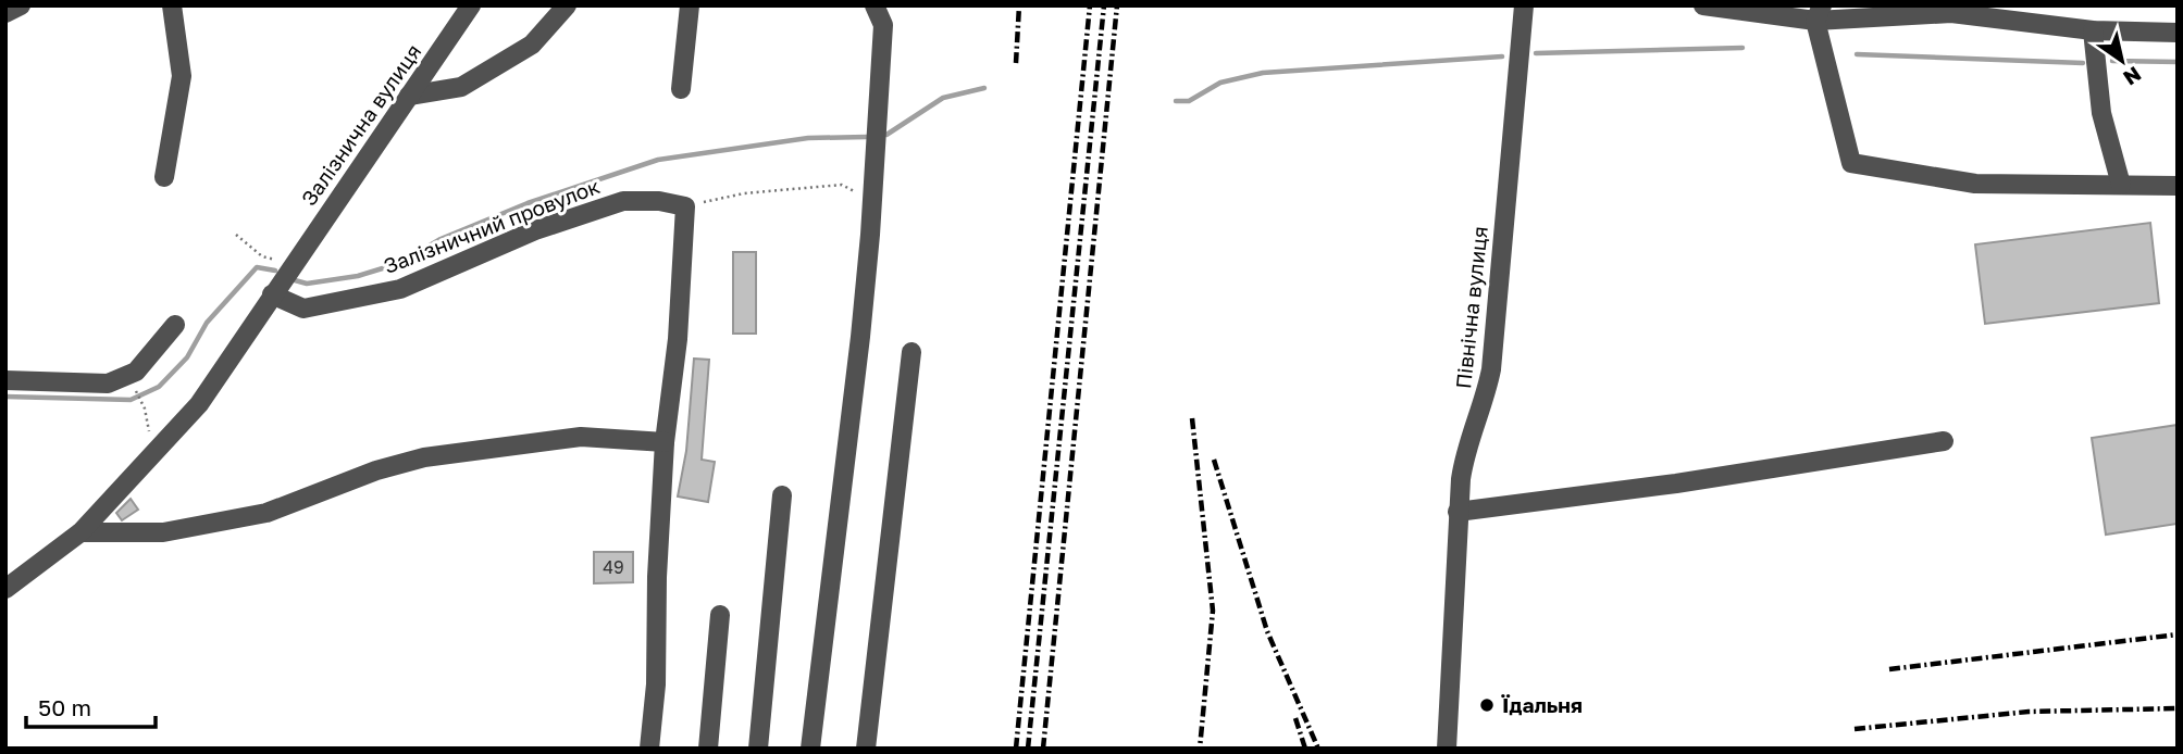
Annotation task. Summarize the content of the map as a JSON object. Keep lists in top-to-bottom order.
{
  "streets": {
    "street": ["Залізнична вулиця", "Залізничний провулок", "Північна вулиця"]
  },
  "crossings": [
    ["Залізнична вулиця", "Залізничний провулок"]
  ],
  "places": ["Їдальня"],
  "house_numbers": ["49"],
  "scale_bar": "50 m",
  "north": "bottom right"
}
